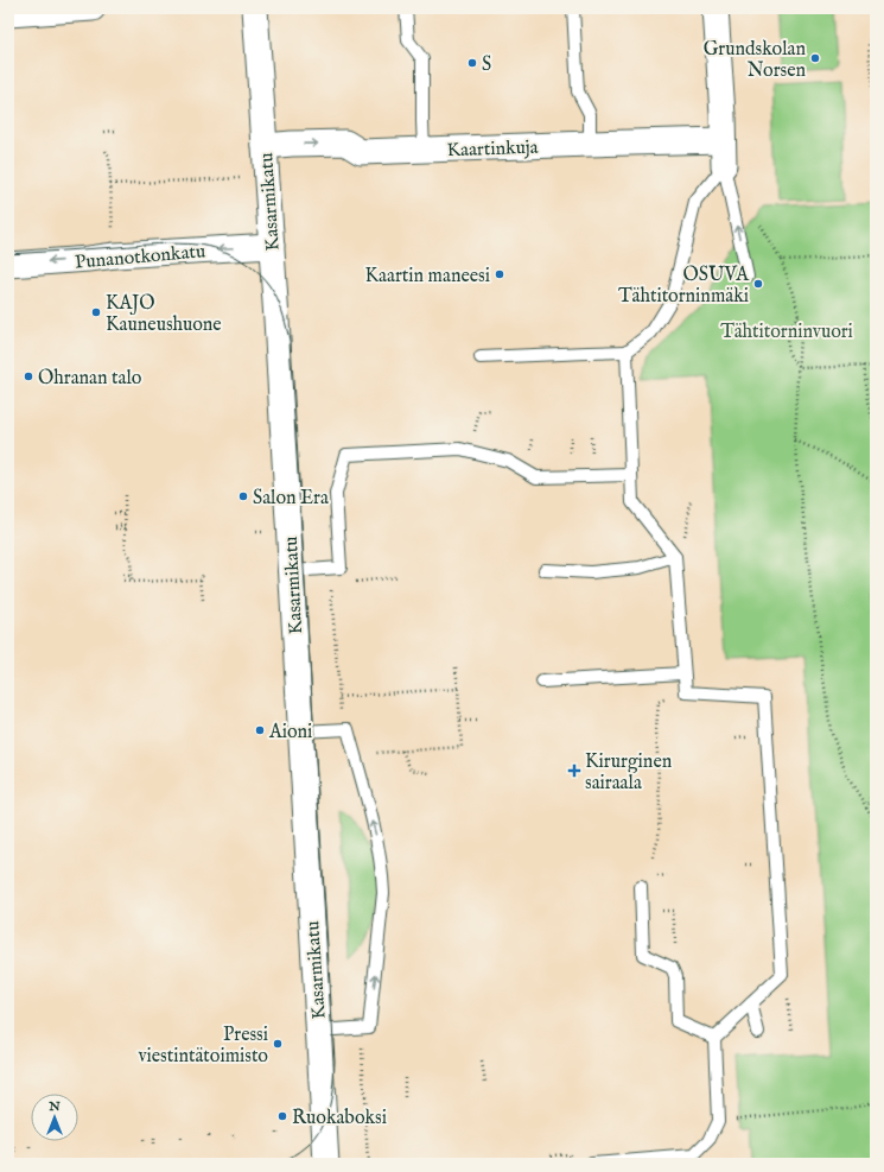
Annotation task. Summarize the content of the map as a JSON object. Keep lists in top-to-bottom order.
{
  "streets": {
    "street": ["Kaartinkuja", "Kasarmikatu", "Punanotkonkatu"]
  },
  "crossings": [
    ["Kaartinkuja", "Kasarmikatu"],
    ["Kasarmikatu", "Punanotkonkatu"]
  ],
  "one_way": ["Punanotkonkatu"],
  "parks": ["Tähtitorninvuori"],
  "places": {
    "other": [
      "Grundskolan Norsen",
      "S",
      "Kaartin maneesi",
      "OSUVA Tähtitorninmäki",
      "KAJO Kauneushuone",
      "Ohranan talo",
      "Salon Era",
      "Aioni",
      "Pressi viestintätoimisto",
      "Ruokaboksi"
    ],
    "health": ["Kirurginen sairaala"]
  },
  "north": "top"
}
